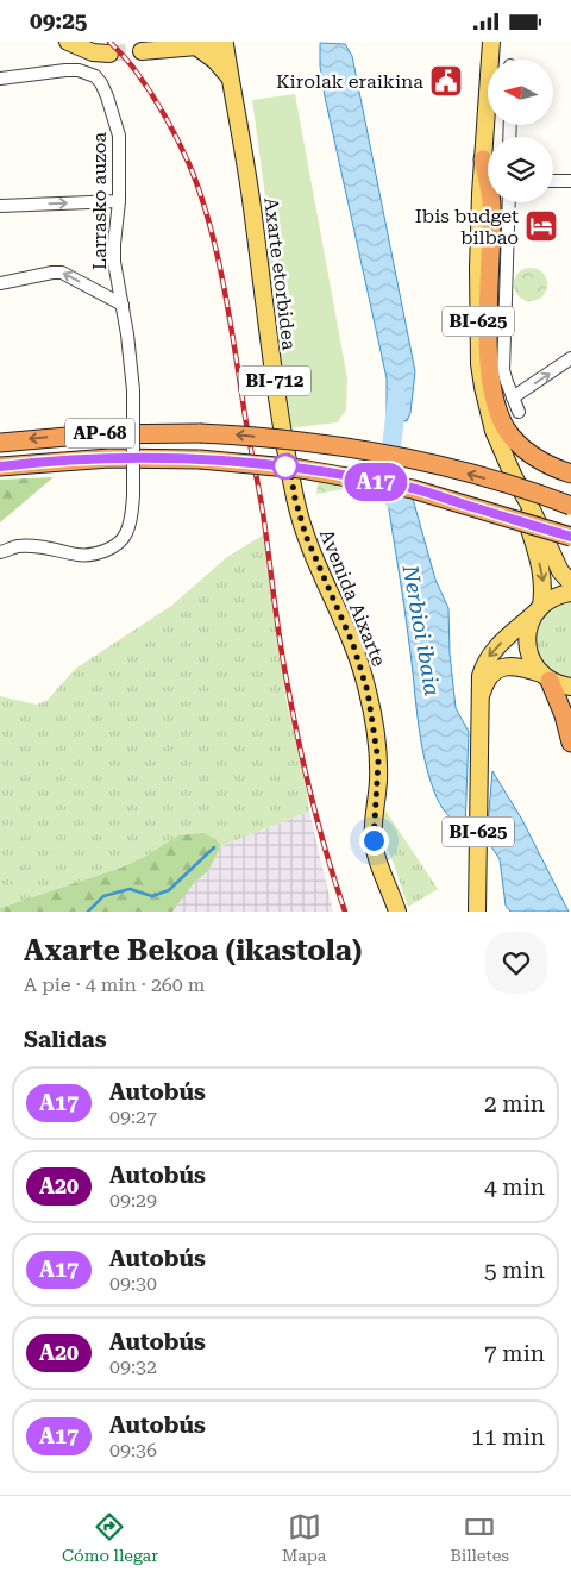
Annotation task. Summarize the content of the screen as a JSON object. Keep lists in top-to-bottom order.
{
  "streets": {
    "highway": ["AP-68"],
    "main road": [
      "Axarte etorbidea",
      "BI-625",
      "BI-712",
      "Avenida Aixarte"
    ],
    "street": ["Larrasko auzoa"]
  },
  "crossings": [
    ["Axarte etorbidea", "BI-712"],
    ["Axarte etorbidea", "Avenida Aixarte"]
  ],
  "water": ["Nerbioi ibaia"],
  "places": {
    "public building": ["Kirolak eraikina"],
    "hotel": ["Ibis budget bilbao"]
  },
  "lines": ["bus line A17"],
  "north": "left",
  "page": {
    "status": "09:25",
    "on_map": "A17",
    "heading": [
      ["Axarte Bekoa (ikastola)", "A pie · 4 min · 260 m"],
      "Salidas"
    ],
    "list": [
      {
        "mark": "A17",
        "name": "Autobús",
        "note": "09:27",
        "value": "2 min"
      },
      {
        "mark": "A20",
        "name": "Autobús",
        "note": "09:29",
        "value": "4 min"
      },
      {
        "mark": "A17",
        "name": "Autobús",
        "note": "09:30",
        "value": "5 min"
      },
      {
        "mark": "A20",
        "name": "Autobús",
        "note": "09:32",
        "value": "7 min"
      },
      {
        "mark": "A17",
        "name": "Autobús",
        "note": "09:36",
        "value": "11 min"
      }
    ],
    "tabs": ["Cómo llegar", "Mapa", "Billetes"]
  }
}
